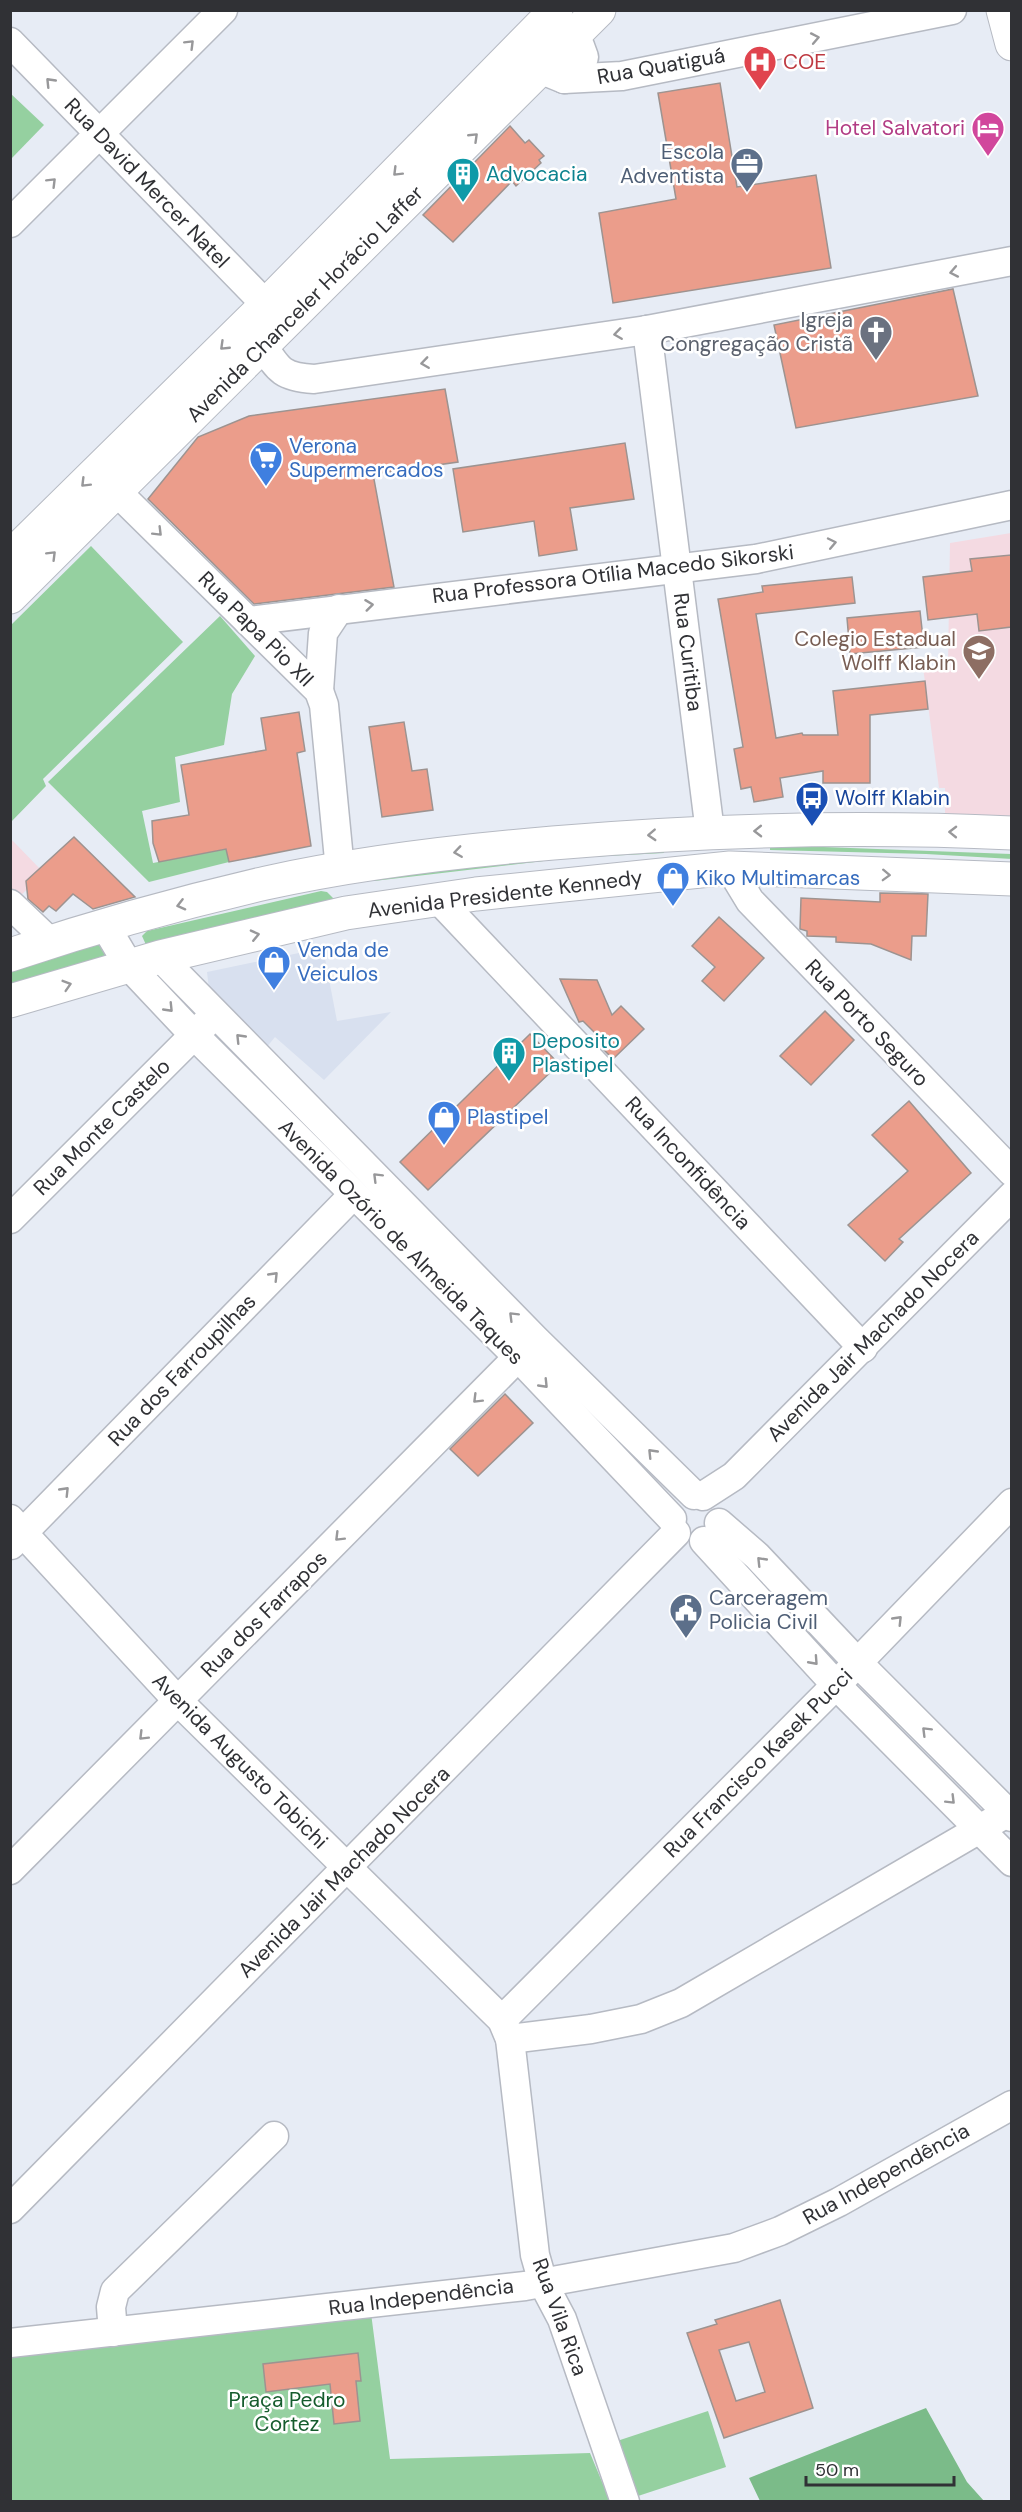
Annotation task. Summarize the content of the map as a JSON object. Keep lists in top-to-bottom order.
{
  "streets": {
    "main road": ["Avenida Chanceler Horácio Laffer", "Avenida Presidente Kennedy"],
    "street": [
      "Rua Quatiguá",
      "Rua David Mercer Natel",
      "Rua Professora Otília Macedo Sikorski",
      "Rua Papa Pio XII",
      "Rua Curitiba",
      "Rua Porto Seguro",
      "Rua Monte Castelo",
      "Rua Inconfidência",
      "Avenida Ozório de Almeida Taques",
      "Avenida Jair Machado Nocera",
      "Rua dos Farroupilhas",
      "Rua dos Farrapos",
      "Avenida Augusto Tobichi",
      "Rua Francisco Kasek Pucci",
      "Rua Independência",
      "Rua Vila Rica"
    ]
  },
  "crossings": [
    ["Rua Quatiguá", "Avenida Chanceler Horácio Laffer"],
    ["Rua David Mercer Natel", "Avenida Chanceler Horácio Laffer"],
    ["Rua David Mercer Natel", "Rua Curitiba"],
    ["Avenida Chanceler Horácio Laffer", "Rua Papa Pio XII"],
    ["Rua Professora Otília Macedo Sikorski", "Rua Papa Pio XII"],
    ["Rua Professora Otília Macedo Sikorski", "Rua Curitiba"],
    ["Rua Papa Pio XII", "Avenida Presidente Kennedy"],
    ["Rua Curitiba", "Avenida Presidente Kennedy"],
    ["Avenida Presidente Kennedy", "Rua Porto Seguro"],
    ["Avenida Presidente Kennedy", "Rua Inconfidência"],
    ["Avenida Presidente Kennedy", "Avenida Ozório de Almeida Taques"],
    ["Rua Monte Castelo", "Avenida Ozório de Almeida Taques"],
    ["Rua Inconfidência", "Avenida Jair Machado Nocera"],
    ["Avenida Ozório de Almeida Taques", "Avenida Jair Machado Nocera"],
    ["Avenida Ozório de Almeida Taques", "Rua dos Farroupilhas"],
    ["Avenida Ozório de Almeida Taques", "Rua dos Farrapos"],
    ["Avenida Ozório de Almeida Taques", "Rua Francisco Kasek Pucci"],
    ["Avenida Jair Machado Nocera", "Avenida Augusto Tobichi"],
    ["Rua dos Farroupilhas", "Avenida Augusto Tobichi"],
    ["Rua dos Farrapos", "Avenida Augusto Tobichi"],
    ["Avenida Augusto Tobichi", "Rua Francisco Kasek Pucci"],
    ["Avenida Augusto Tobichi", "Rua Vila Rica"],
    ["Rua Francisco Kasek Pucci", "Rua Vila Rica"],
    ["Rua Independência", "Rua Vila Rica"]
  ],
  "one_way": [
    "Rua Quatiguá",
    "Rua David Mercer Natel",
    "Rua Professora Otília Macedo Sikorski",
    "Rua Papa Pio XII",
    "Rua dos Farroupilhas",
    "Rua dos Farrapos"
  ],
  "parks": ["Praça Pedro Cortez"],
  "places": {
    "hospital": ["COE"],
    "hotel": ["Hotel Salvatori"],
    "office": ["Escola Adventista"],
    "building": ["Advocacia", "Deposito Plastipel"],
    "church": ["Igreja Congregação Cristã"],
    "supermarket": ["Verona Supermercados"],
    "school or university": ["Colegio Estadual Wolff Klabin"],
    "bus stop": ["Wolff Klabin"],
    "shop": ["Kiko Multimarcas", "Venda de Veiculos", "Plastipel"],
    "public building": ["Carceragem Policia Civil"]
  },
  "scale_bar": "50 m"
}
